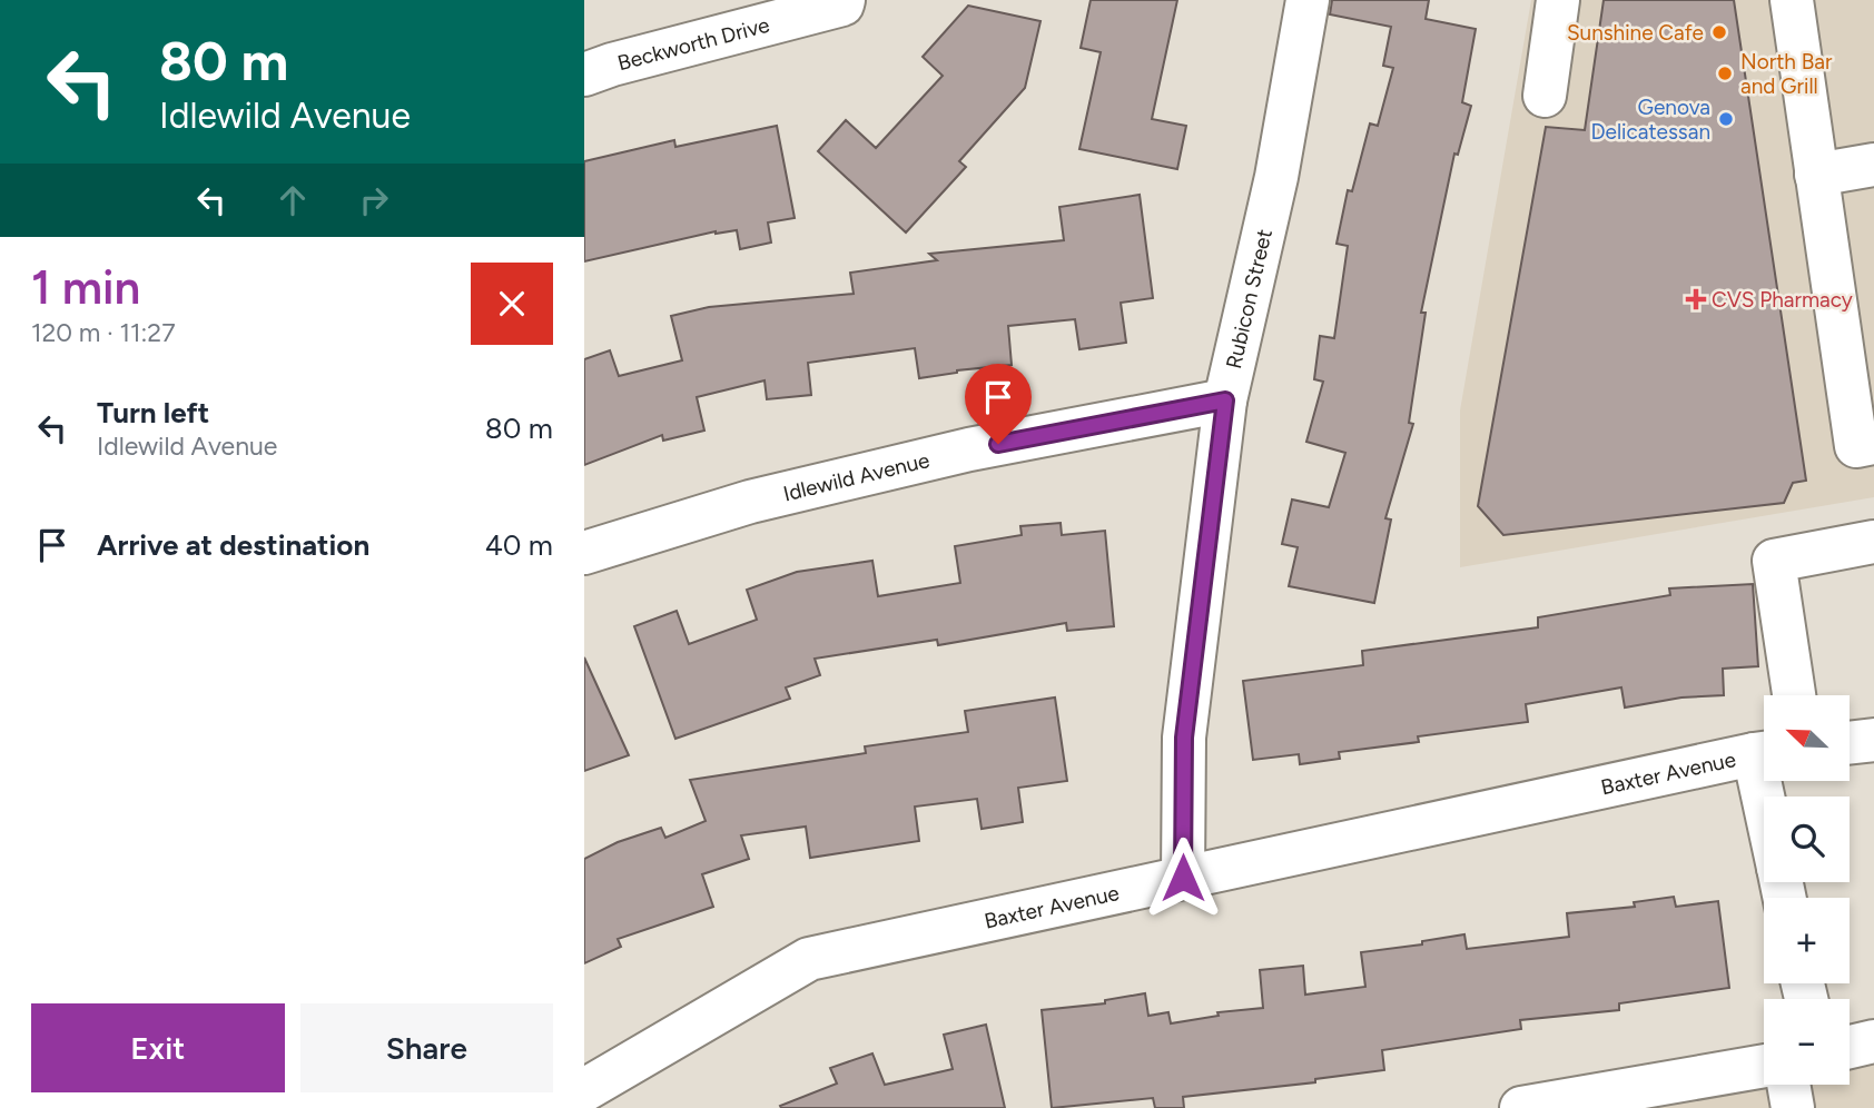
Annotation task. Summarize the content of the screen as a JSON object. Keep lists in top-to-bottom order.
{
  "streets": {
    "street": [
      "Beckworth Drive",
      "Rubicon Street",
      "Idlewild Avenue",
      "Baxter Avenue"
    ]
  },
  "crossings": [
    ["Rubicon Street", "Idlewild Avenue"],
    ["Rubicon Street", "Baxter Avenue"]
  ],
  "places": {
    "other": ["Sunshine Cafe", "North Bar and Grill", "Genova Delicatessan"],
    "health": ["CVS Pharmacy"]
  },
  "north": "top left",
  "page": {
    "turn": ["80 m", "Idlewild Avenue"],
    "heading": ["1 min", "120 m · 11:27"],
    "list": [
      {
        "name": "Turn left",
        "note": "Idlewild Avenue",
        "value": "80 m"
      },
      {
        "name": "Arrive at destination",
        "value": "40 m"
      }
    ],
    "map_buttons": ["+", "−"],
    "buttons": ["Exit", "Share"]
  }
}
